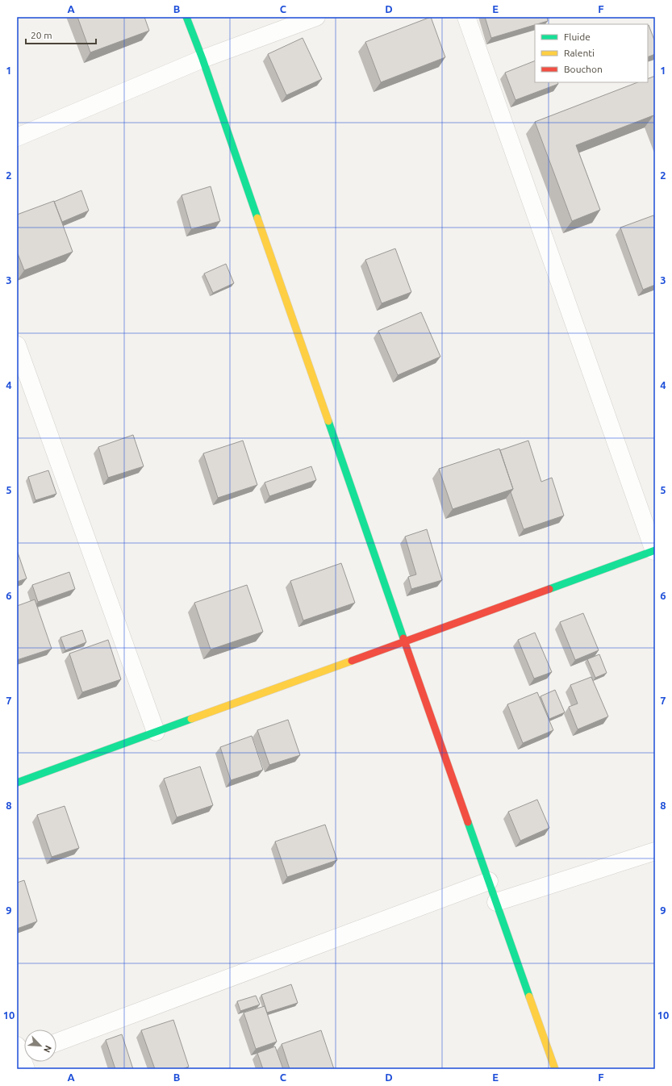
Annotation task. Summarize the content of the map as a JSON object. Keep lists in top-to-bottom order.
{
  "legend": ["Fluide", "Ralenti", "Bouchon"],
  "scale_bar": "20 m",
  "north": "bottom right",
  "grid": {
    "columns": [
      "A",
      "B",
      "C",
      "D",
      "E",
      "F"
    ],
    "rows": [
      "1",
      "2",
      "3",
      "4",
      "5",
      "6",
      "7",
      "8",
      "9",
      "10"
    ]
  }
}
